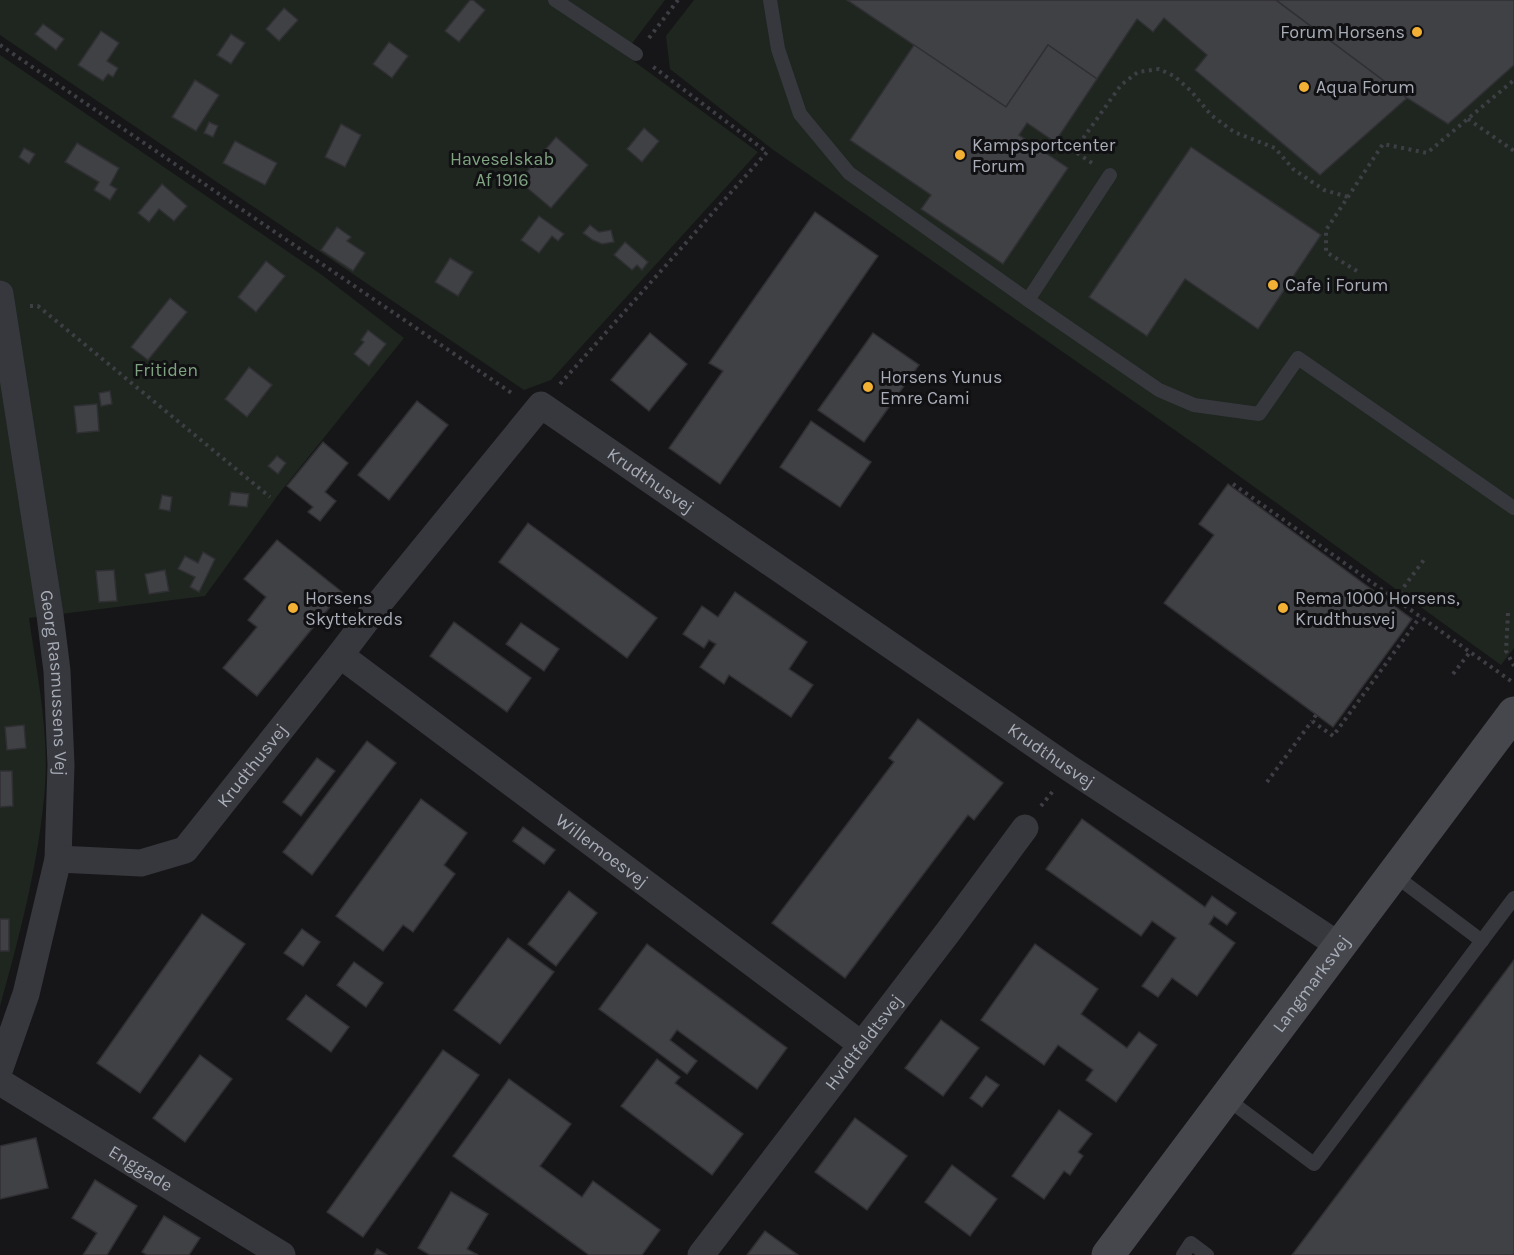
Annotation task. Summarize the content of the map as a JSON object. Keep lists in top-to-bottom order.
{
  "streets": {
    "main road": ["Langmarksvej"],
    "street": [
      "Krudthusvej",
      "Georg Rasmussens Vej",
      "Willemoesvej",
      "Hvidtfeldtsvej",
      "Enggade"
    ]
  },
  "crossings": [
    ["Krudthusvej", "Georg Rasmussens Vej"],
    ["Krudthusvej", "Willemoesvej"],
    ["Krudthusvej", "Langmarksvej"],
    ["Willemoesvej", "Hvidtfeldtsvej"]
  ],
  "parks": ["Haveselskab Af 1916", "Fritiden"],
  "places": [
    "Forum Horsens",
    "Aqua Forum",
    "Kampsportcenter Forum",
    "Cafe i Forum",
    "Horsens Yunus Emre Cami",
    "Horsens Skyttekreds",
    "Rema 1000 Horsens, Krudthusvej"
  ]
}
